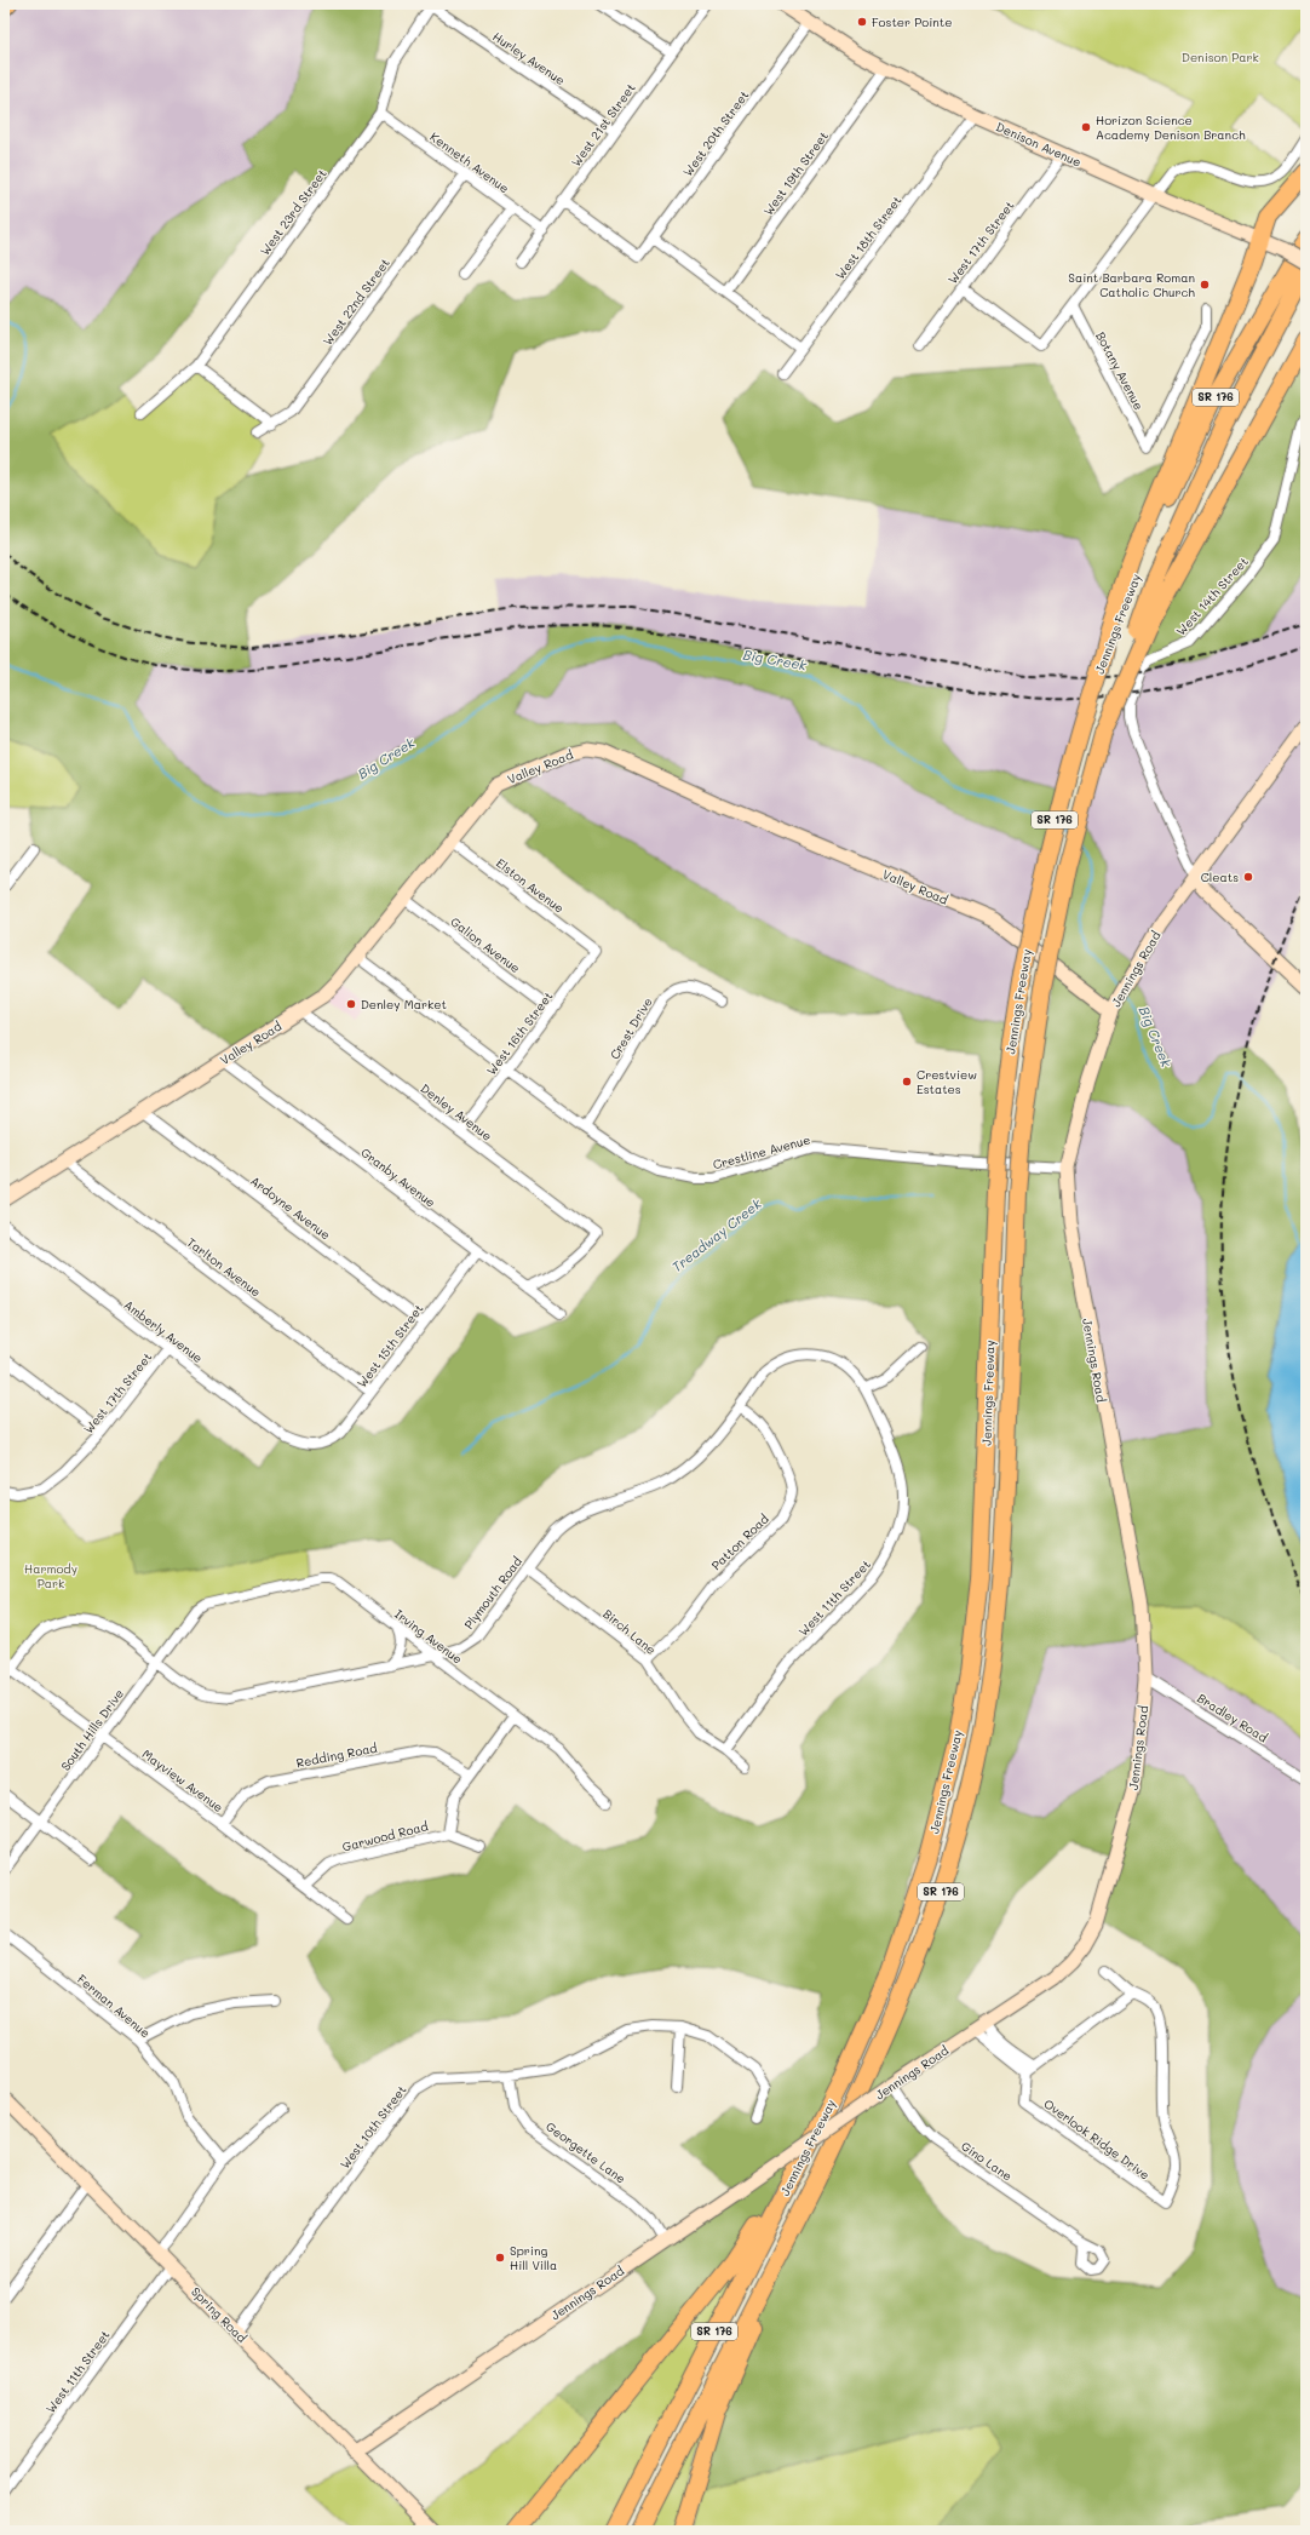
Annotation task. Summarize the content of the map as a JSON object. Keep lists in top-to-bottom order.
{
  "streets": {
    "highway": ["SR 176", "Jennings Freeway"],
    "street": [
      "Hurley Avenue",
      "West 21st Street",
      "West 20th Street",
      "Denison Avenue",
      "Kenneth Avenue",
      "West 19th Street",
      "West 23rd Street",
      "West 18th Street",
      "West 17th Street",
      "West 22nd Street",
      "Botany Avenue",
      "West 14th Street",
      "Valley Road",
      "Elston Avenue",
      "Galion Avenue",
      "Jennings Road",
      "Crest Drive",
      "West 16th Street",
      "Denley Avenue",
      "Crestline Avenue",
      "Granby Avenue",
      "Ardoyne Avenue",
      "Tarlton Avenue",
      "Amberly Avenue",
      "West 15th Street",
      "Patton Road",
      "Plymouth Road",
      "West 11th Street",
      "Birch Lane",
      "Irving Avenue",
      "Bradley Road",
      "South Hills Drive",
      "Redding Road",
      "Mayview Avenue",
      "Garwood Road",
      "Ferman Avenue",
      "West 10th Street",
      "Overlook Ridge Drive",
      "Georgette Lane",
      "Gino Lane",
      "Spring Road"
    ]
  },
  "crossings": [
    ["Hurley Avenue", "West 21st Street"],
    ["Hurley Avenue", "West 23rd Street"],
    ["West 21st Street", "West 20th Street"],
    ["West 21st Street", "Kenneth Avenue"],
    ["West 20th Street", "Denison Avenue"],
    ["Denison Avenue", "West 19th Street"],
    ["Denison Avenue", "West 18th Street"],
    ["Denison Avenue", "West 17th Street"],
    ["Kenneth Avenue", "West 23rd Street"],
    ["Kenneth Avenue", "West 22nd Street"],
    ["West 17th Street", "Amberly Avenue"],
    ["West 14th Street", "Jennings Road"],
    ["Valley Road", "Elston Avenue"],
    ["Valley Road", "Galion Avenue"],
    ["Valley Road", "Jennings Road"],
    ["Valley Road", "Denley Avenue"],
    ["Valley Road", "Crestline Avenue"],
    ["Valley Road", "Granby Avenue"],
    ["Valley Road", "Ardoyne Avenue"],
    ["Valley Road", "Tarlton Avenue"],
    ["Elston Avenue", "West 16th Street"],
    ["Galion Avenue", "West 16th Street"],
    ["Jennings Road", "Crestline Avenue"],
    ["Jennings Road", "Bradley Road"],
    ["Jennings Road", "Georgette Lane"],
    ["Jennings Road", "Gino Lane"],
    ["Jennings Road", "Spring Road"],
    ["Crest Drive", "Crestline Avenue"],
    ["West 16th Street", "Denley Avenue"],
    ["West 16th Street", "Crestline Avenue"],
    ["Denley Avenue", "Granby Avenue"],
    ["Granby Avenue", "West 15th Street"],
    ["Ardoyne Avenue", "West 15th Street"],
    ["Tarlton Avenue", "West 15th Street"],
    ["Amberly Avenue", "West 15th Street"],
    ["Patton Road", "Plymouth Road"],
    ["Patton Road", "Birch Lane"],
    ["Plymouth Road", "West 11th Street"],
    ["Plymouth Road", "Birch Lane"],
    ["Plymouth Road", "Irving Avenue"],
    ["Plymouth Road", "South Hills Drive"],
    ["Plymouth Road", "Mayview Avenue"],
    ["West 11th Street", "Birch Lane"],
    ["West 11th Street", "Spring Road"],
    ["Irving Avenue", "South Hills Drive"],
    ["South Hills Drive", "Mayview Avenue"],
    ["Redding Road", "Mayview Avenue"],
    ["Mayview Avenue", "Garwood Road"],
    ["West 10th Street", "Georgette Lane"],
    ["West 10th Street", "Spring Road"]
  ],
  "water": ["Big Creek", "Treadway Creek"],
  "parks": ["Denison Park", "Harmody Park"],
  "places": [
    "Foster Pointe",
    "Horizon Science Academy Denison Branch",
    "Saint Barbara Roman Catholic Church",
    "Cleats",
    "Denley Market",
    "Crestview Estates",
    "Spring Hill Villa"
  ]
}
